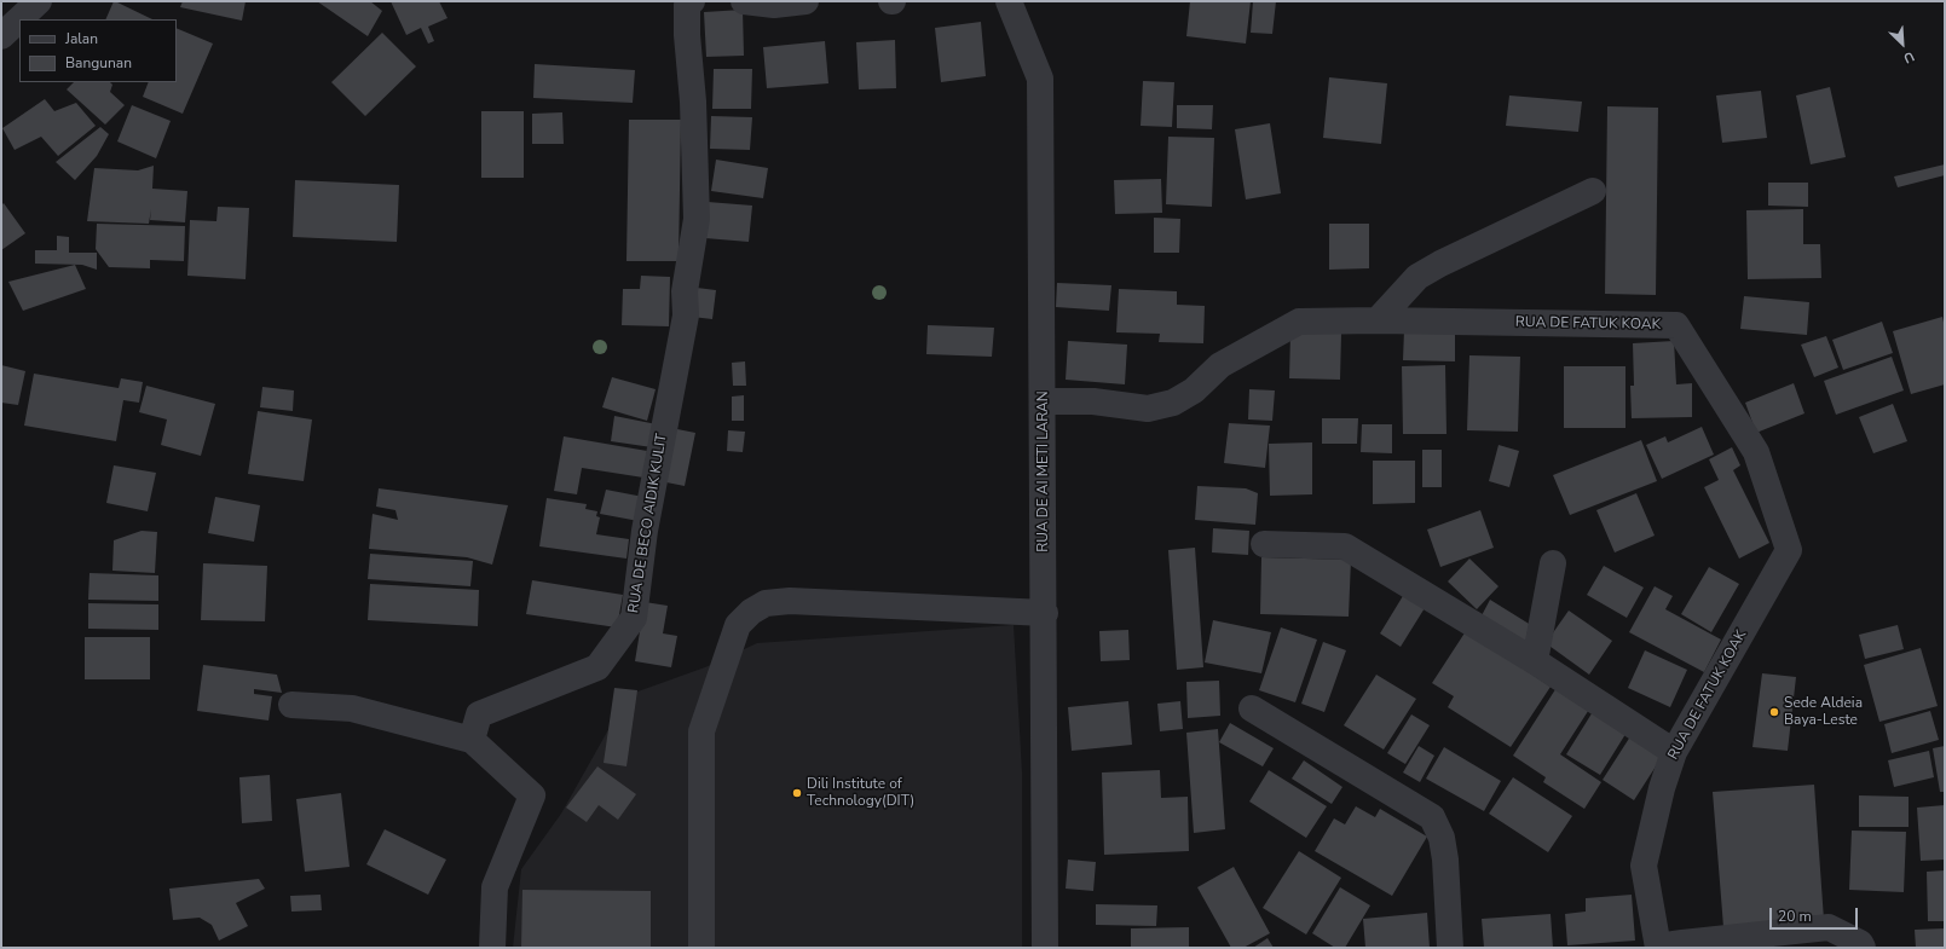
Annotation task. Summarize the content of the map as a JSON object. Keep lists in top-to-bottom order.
{
  "streets": {
    "street": ["RUA DE FATUK KOAK", "RUA DE AI METI LARAN", "RUA DE BECO AIDIK KULIT"]
  },
  "crossings": [
    ["RUA DE FATUK KOAK", "RUA DE AI METI LARAN"]
  ],
  "places": ["Sede Aldeia Baya-Leste", "Dili Institute of Technology(DIT)"],
  "legend": ["Jalan", "Bangunan"],
  "scale_bar": "20 m",
  "north": "bottom right"
}
